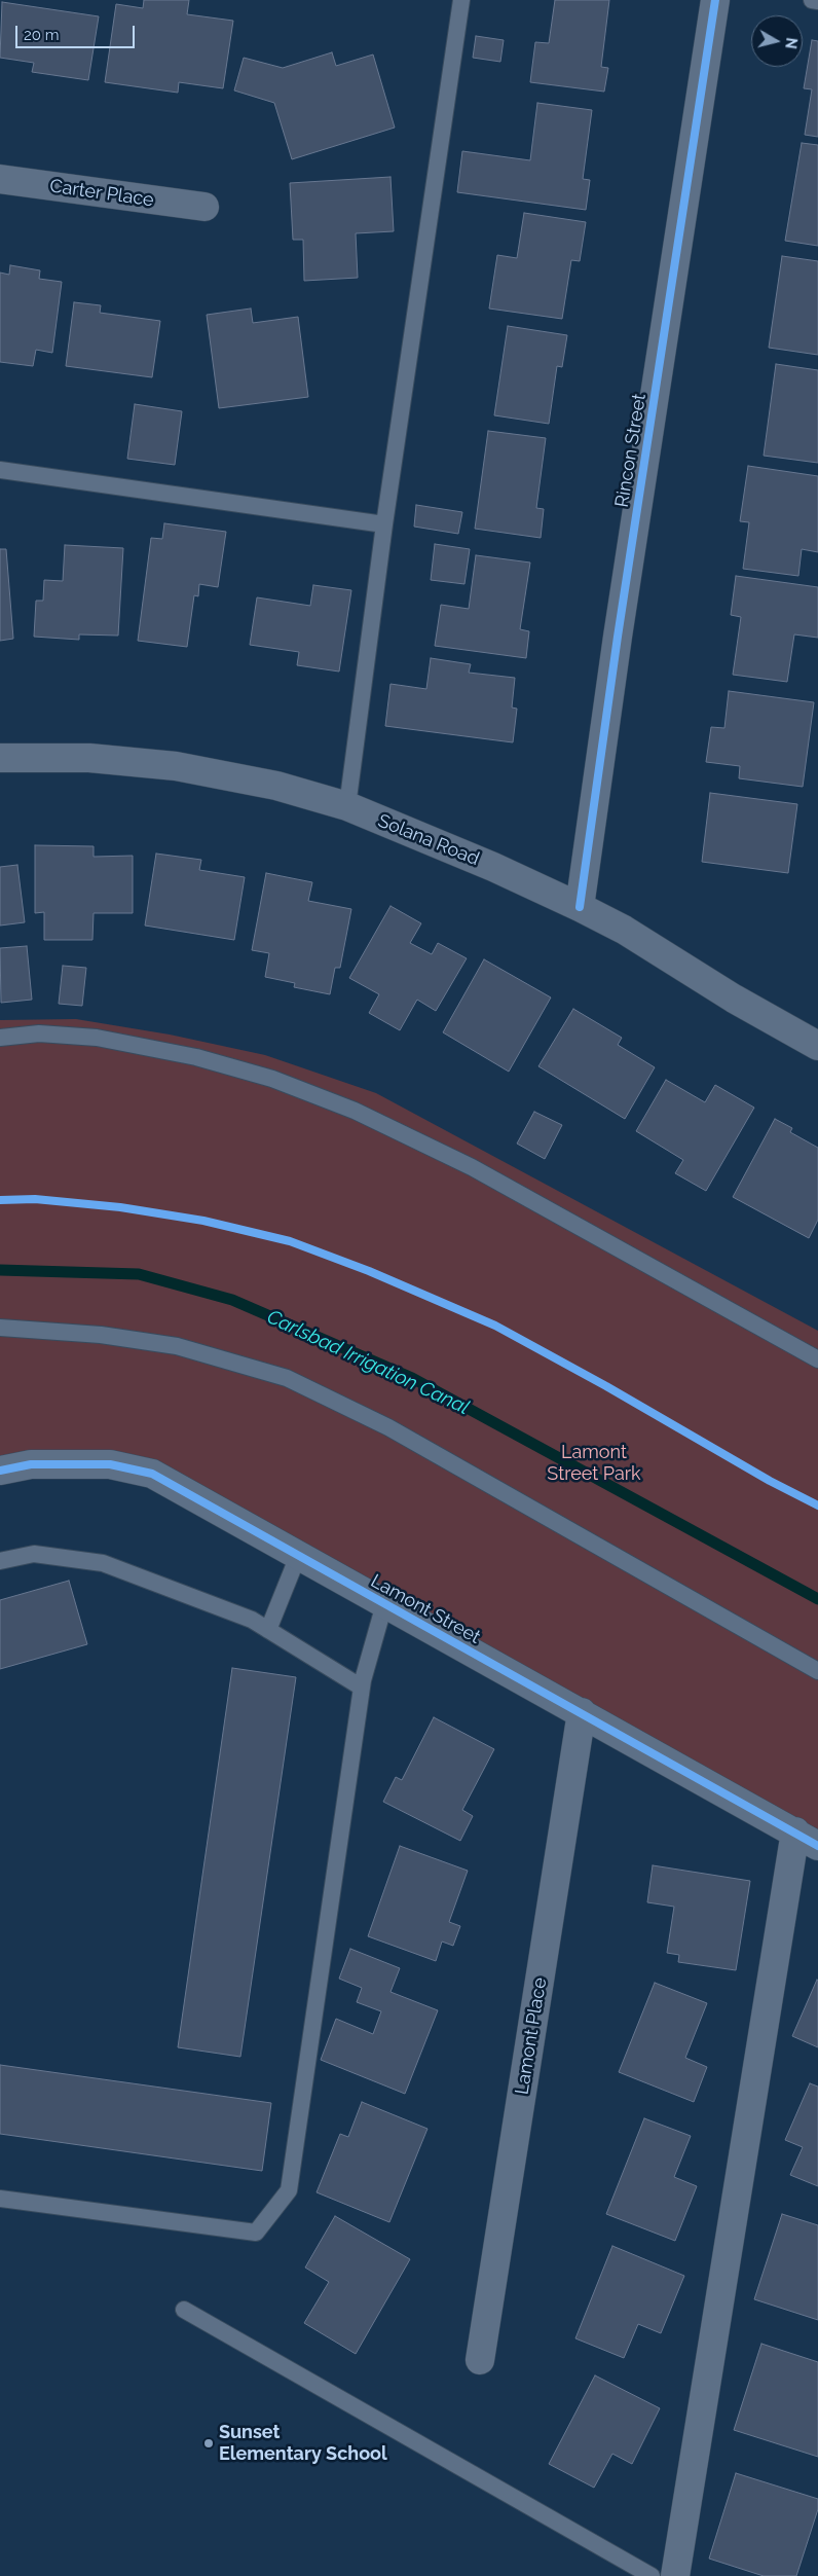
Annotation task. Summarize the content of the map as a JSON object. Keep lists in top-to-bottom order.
{
  "streets": {
    "street": [
      "Carter Place",
      "Rincon Street",
      "Solana Road",
      "Lamont Street",
      "Lamont Place"
    ]
  },
  "crossings": [
    ["Rincon Street", "Solana Road"],
    ["Lamont Street", "Lamont Place"]
  ],
  "water": ["Carlsbad Irrigation Canal"],
  "parks": ["Lamont Street Park"],
  "places": ["Sunset Elementary School"],
  "scale_bar": "20 m",
  "north": "right"
}
